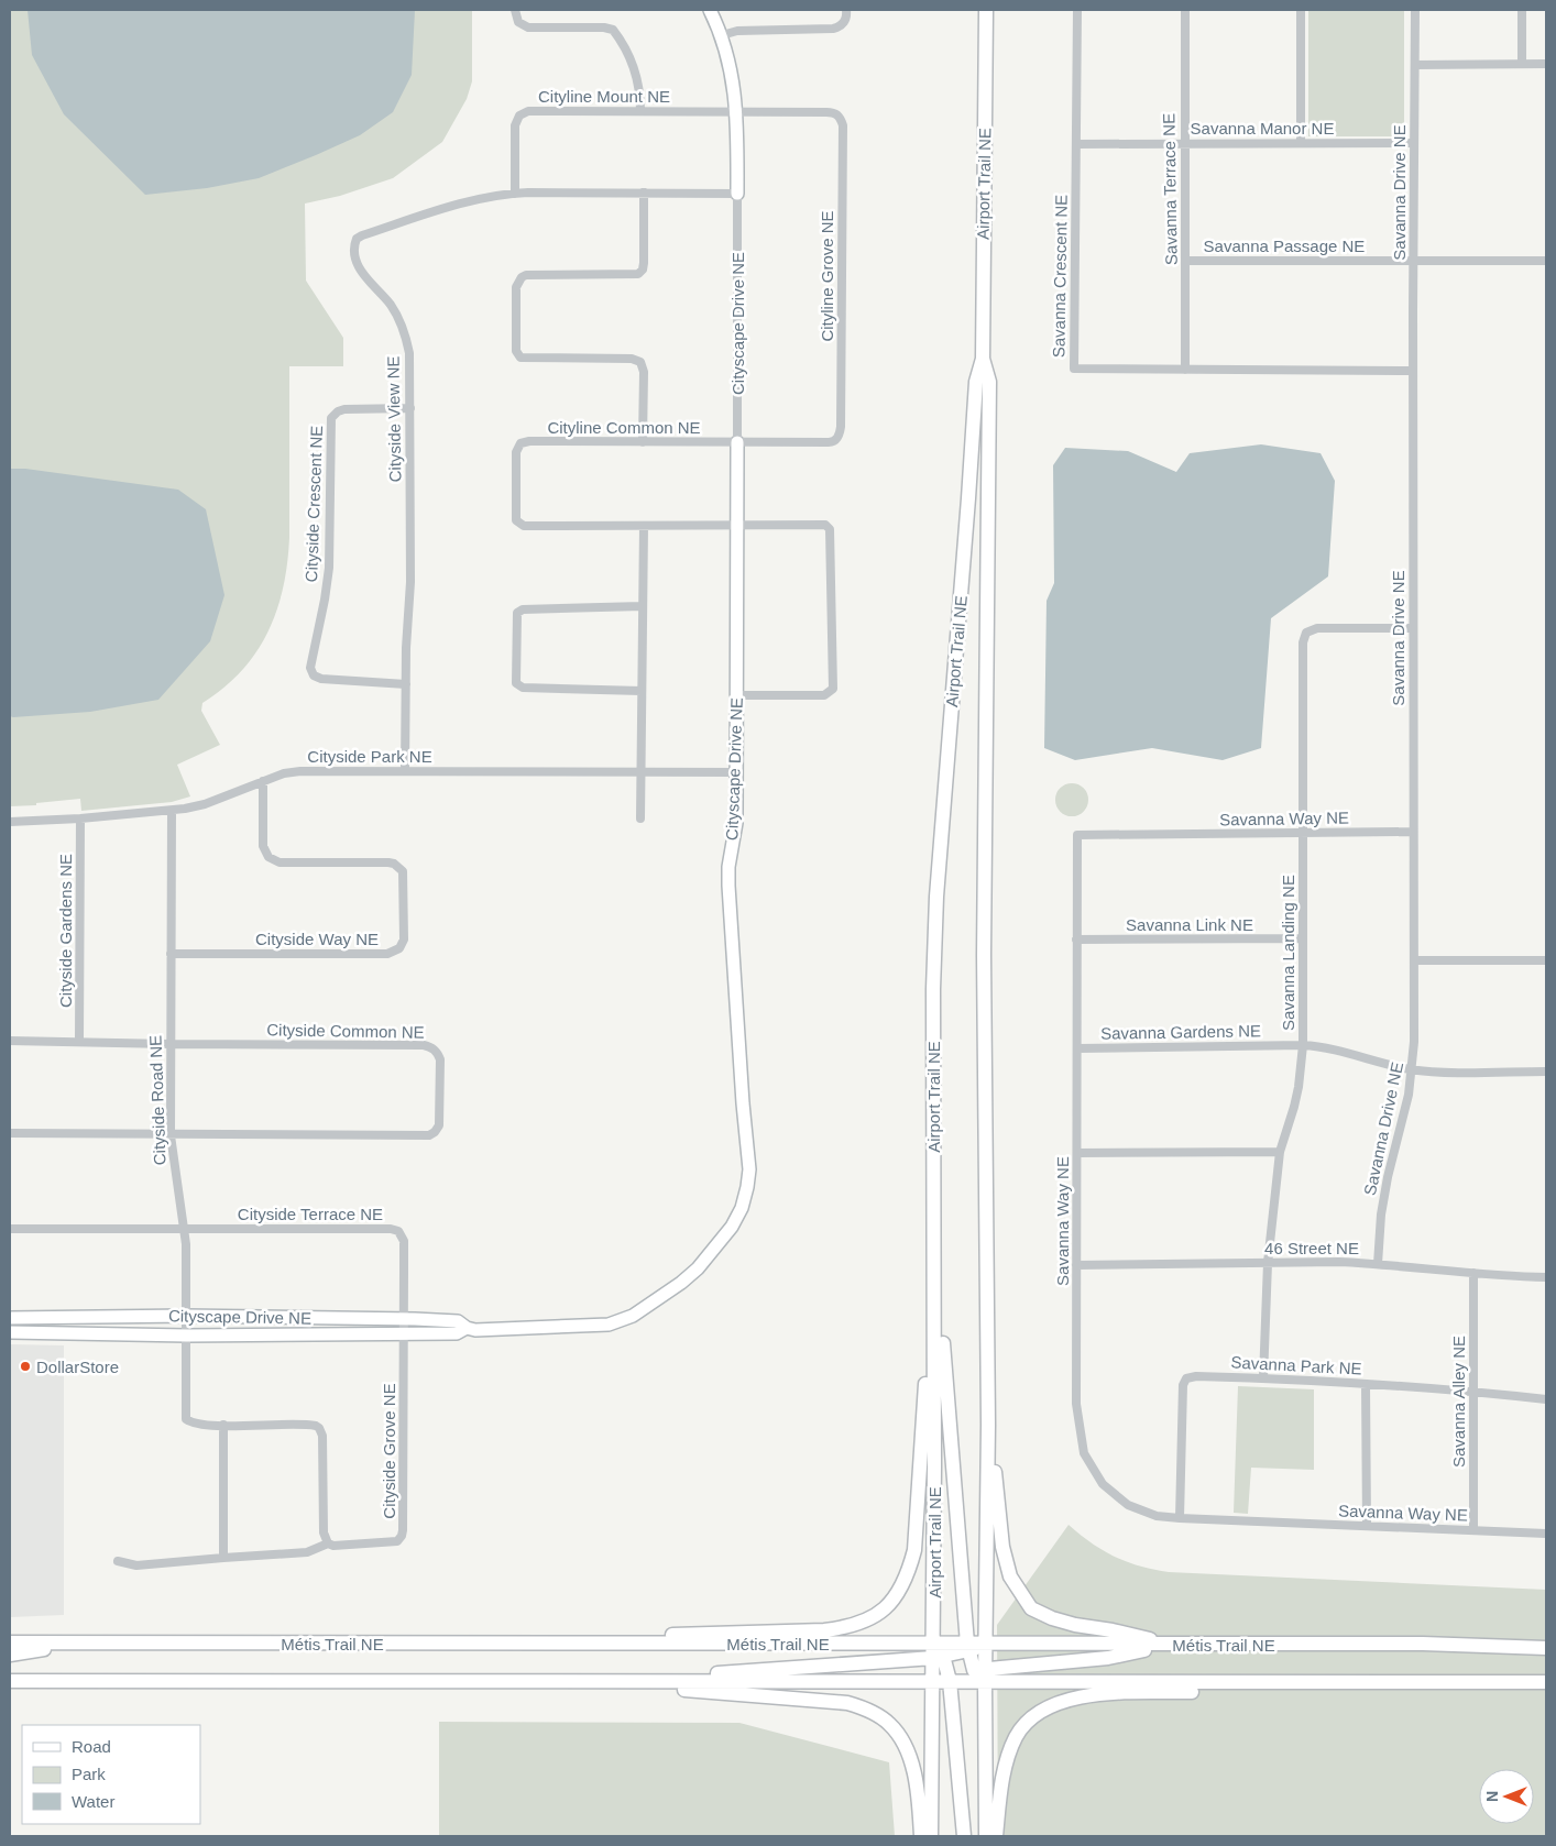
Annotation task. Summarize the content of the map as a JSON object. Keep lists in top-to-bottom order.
{
  "streets": {
    "main road": ["Airport Trail NE", "Métis Trail NE"],
    "street": [
      "Cityline Mount NE",
      "Savanna Manor NE",
      "Savanna Terrace NE",
      "Savanna Drive NE",
      "Savanna Passage NE",
      "Cityline Grove NE",
      "Savanna Crescent NE",
      "Cityscape Drive NE",
      "Cityside View NE",
      "Cityline Common NE",
      "Cityside Crescent NE",
      "Cityside Park NE",
      "Savanna Way NE",
      "Savanna Link NE",
      "Cityside Gardens NE",
      "Cityside Way NE",
      "Savanna Landing NE",
      "Cityside Common NE",
      "Savanna Gardens NE",
      "Cityside Road NE",
      "Cityside Terrace NE",
      "46 Street NE",
      "Savanna Park NE",
      "Savanna Alley NE",
      "Cityside Grove NE"
    ]
  },
  "crossings": [
    ["Cityline Mount NE", "Cityline Grove NE"],
    ["Cityline Mount NE", "Cityscape Drive NE"],
    ["Cityline Mount NE", "Cityside View NE"],
    ["Savanna Manor NE", "Savanna Terrace NE"],
    ["Savanna Manor NE", "Savanna Drive NE"],
    ["Savanna Manor NE", "Savanna Crescent NE"],
    ["Airport Trail NE", "Métis Trail NE"],
    ["Savanna Terrace NE", "Savanna Passage NE"],
    ["Savanna Terrace NE", "Savanna Crescent NE"],
    ["Savanna Drive NE", "Savanna Passage NE"],
    ["Savanna Drive NE", "Savanna Crescent NE"],
    ["Savanna Drive NE", "Savanna Way NE"],
    ["Savanna Drive NE", "Savanna Landing NE"],
    ["Savanna Drive NE", "Savanna Gardens NE"],
    ["Savanna Drive NE", "46 Street NE"],
    ["Cityline Grove NE", "Cityscape Drive NE"],
    ["Cityline Grove NE", "Cityline Common NE"],
    ["Cityscape Drive NE", "Cityside View NE"],
    ["Cityscape Drive NE", "Cityline Common NE"],
    ["Cityscape Drive NE", "Cityside Park NE"],
    ["Cityscape Drive NE", "Cityside Road NE"],
    ["Cityscape Drive NE", "Cityside Terrace NE"],
    ["Cityscape Drive NE", "Cityside Grove NE"],
    ["Cityside View NE", "Cityside Crescent NE"],
    ["Cityside View NE", "Cityside Park NE"],
    ["Cityside Park NE", "Cityside Gardens NE"],
    ["Cityside Park NE", "Cityside Way NE"],
    ["Cityside Park NE", "Cityside Road NE"],
    ["Savanna Way NE", "Savanna Link NE"],
    ["Savanna Way NE", "Savanna Landing NE"],
    ["Savanna Way NE", "Savanna Gardens NE"],
    ["Savanna Way NE", "46 Street NE"],
    ["Savanna Way NE", "Savanna Park NE"],
    ["Savanna Way NE", "Savanna Alley NE"],
    ["Savanna Link NE", "Savanna Landing NE"],
    ["Cityside Way NE", "Cityside Road NE"],
    ["Savanna Landing NE", "Savanna Gardens NE"],
    ["Savanna Landing NE", "46 Street NE"],
    ["Savanna Landing NE", "Savanna Park NE"],
    ["Cityside Common NE", "Cityside Road NE"],
    ["Cityside Road NE", "Cityside Terrace NE"],
    ["Cityside Terrace NE", "Cityside Grove NE"],
    ["46 Street NE", "Savanna Alley NE"],
    ["Savanna Park NE", "Savanna Alley NE"]
  ],
  "places": ["DollarStore"],
  "legend": ["Road", "Park", "Water"],
  "north": "left"
}
